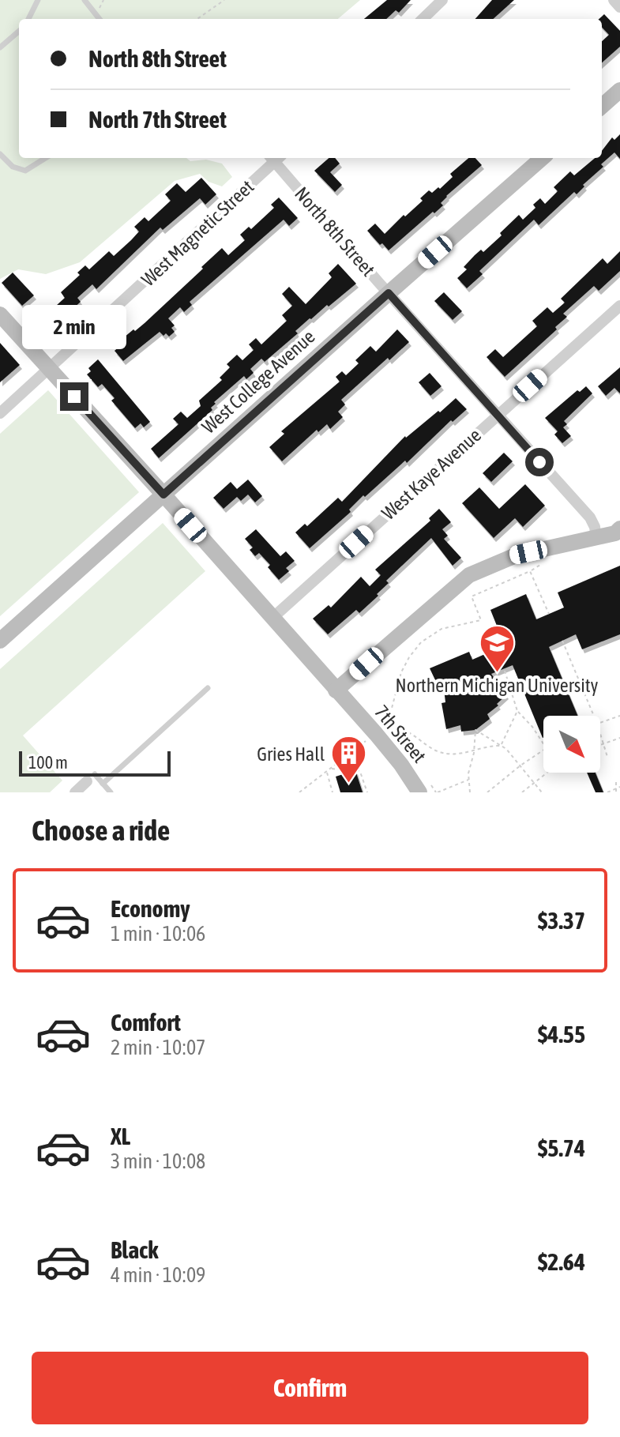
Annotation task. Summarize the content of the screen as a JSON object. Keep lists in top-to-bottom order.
{
  "streets": {
    "street": [
      "North 8th Street",
      "West Magnetic Street",
      "West College Avenue",
      "West Kaye Avenue",
      "7th Street"
    ]
  },
  "crossings": [
    ["North 8th Street", "West College Avenue"],
    ["North 8th Street", "West Kaye Avenue"],
    ["West Magnetic Street", "7th Street"],
    ["West College Avenue", "7th Street"],
    ["West Kaye Avenue", "7th Street"]
  ],
  "places": {
    "school or university": ["Northern Michigan University"],
    "building": ["Gries Hall"]
  },
  "scale_bar": "100 m",
  "north": "bottom right",
  "page": {
    "banner": ["North 8th Street", "North 7th Street"],
    "bubble": "2 min",
    "scale": "100 m",
    "heading": "Choose a ride",
    "list": [
      {
        "name": "Economy",
        "note": "1 min · 10:06",
        "value": "$3.37"
      },
      {
        "name": "Comfort",
        "note": "2 min · 10:07",
        "value": "$4.55"
      },
      {
        "name": "XL",
        "note": "3 min · 10:08",
        "value": "$5.74"
      },
      {
        "name": "Black",
        "note": "4 min · 10:09",
        "value": "$2.64"
      }
    ],
    "buttons": "Confirm"
  }
}
